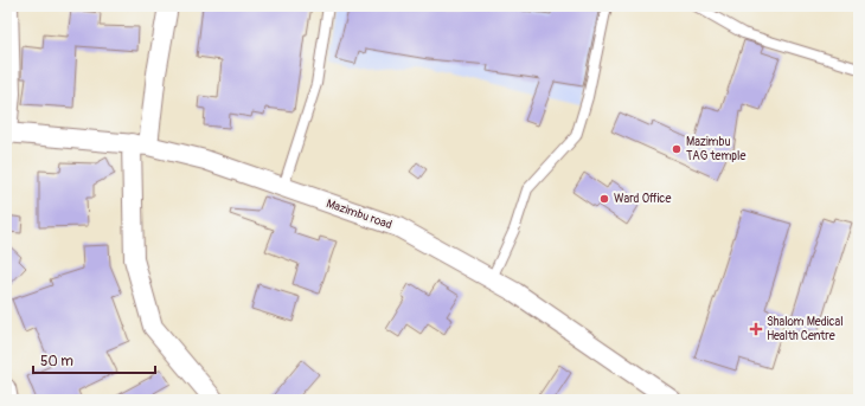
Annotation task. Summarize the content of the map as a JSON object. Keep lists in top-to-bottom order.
{
  "streets": {
    "street": ["Mazimbu road"]
  },
  "places": {
    "other": ["Mazimbu TAG temple", "Ward Office"],
    "health": ["Shalom Medical Health Centre"]
  },
  "scale_bar": "50 m"
}
